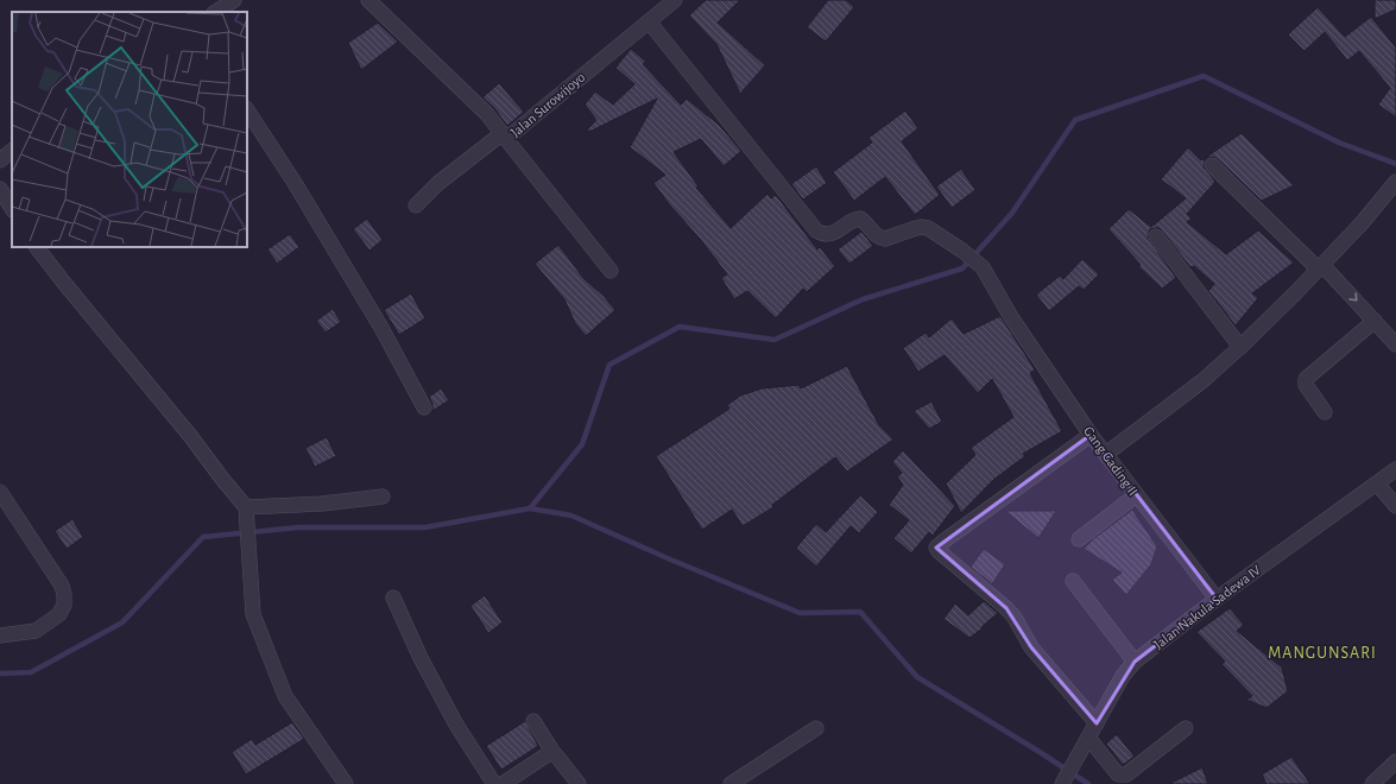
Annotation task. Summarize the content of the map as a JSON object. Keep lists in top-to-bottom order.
{
  "streets": {
    "street": ["Jalan Surowijoyo", "Gang Gading II", "Jalan Nakula Sadewa IV"]
  },
  "crossings": [
    ["Jalan Surowijoyo", "Gang Gading II"],
    ["Gang Gading II", "Jalan Nakula Sadewa IV"]
  ],
  "districts": ["MANGUNSARI"]
}
